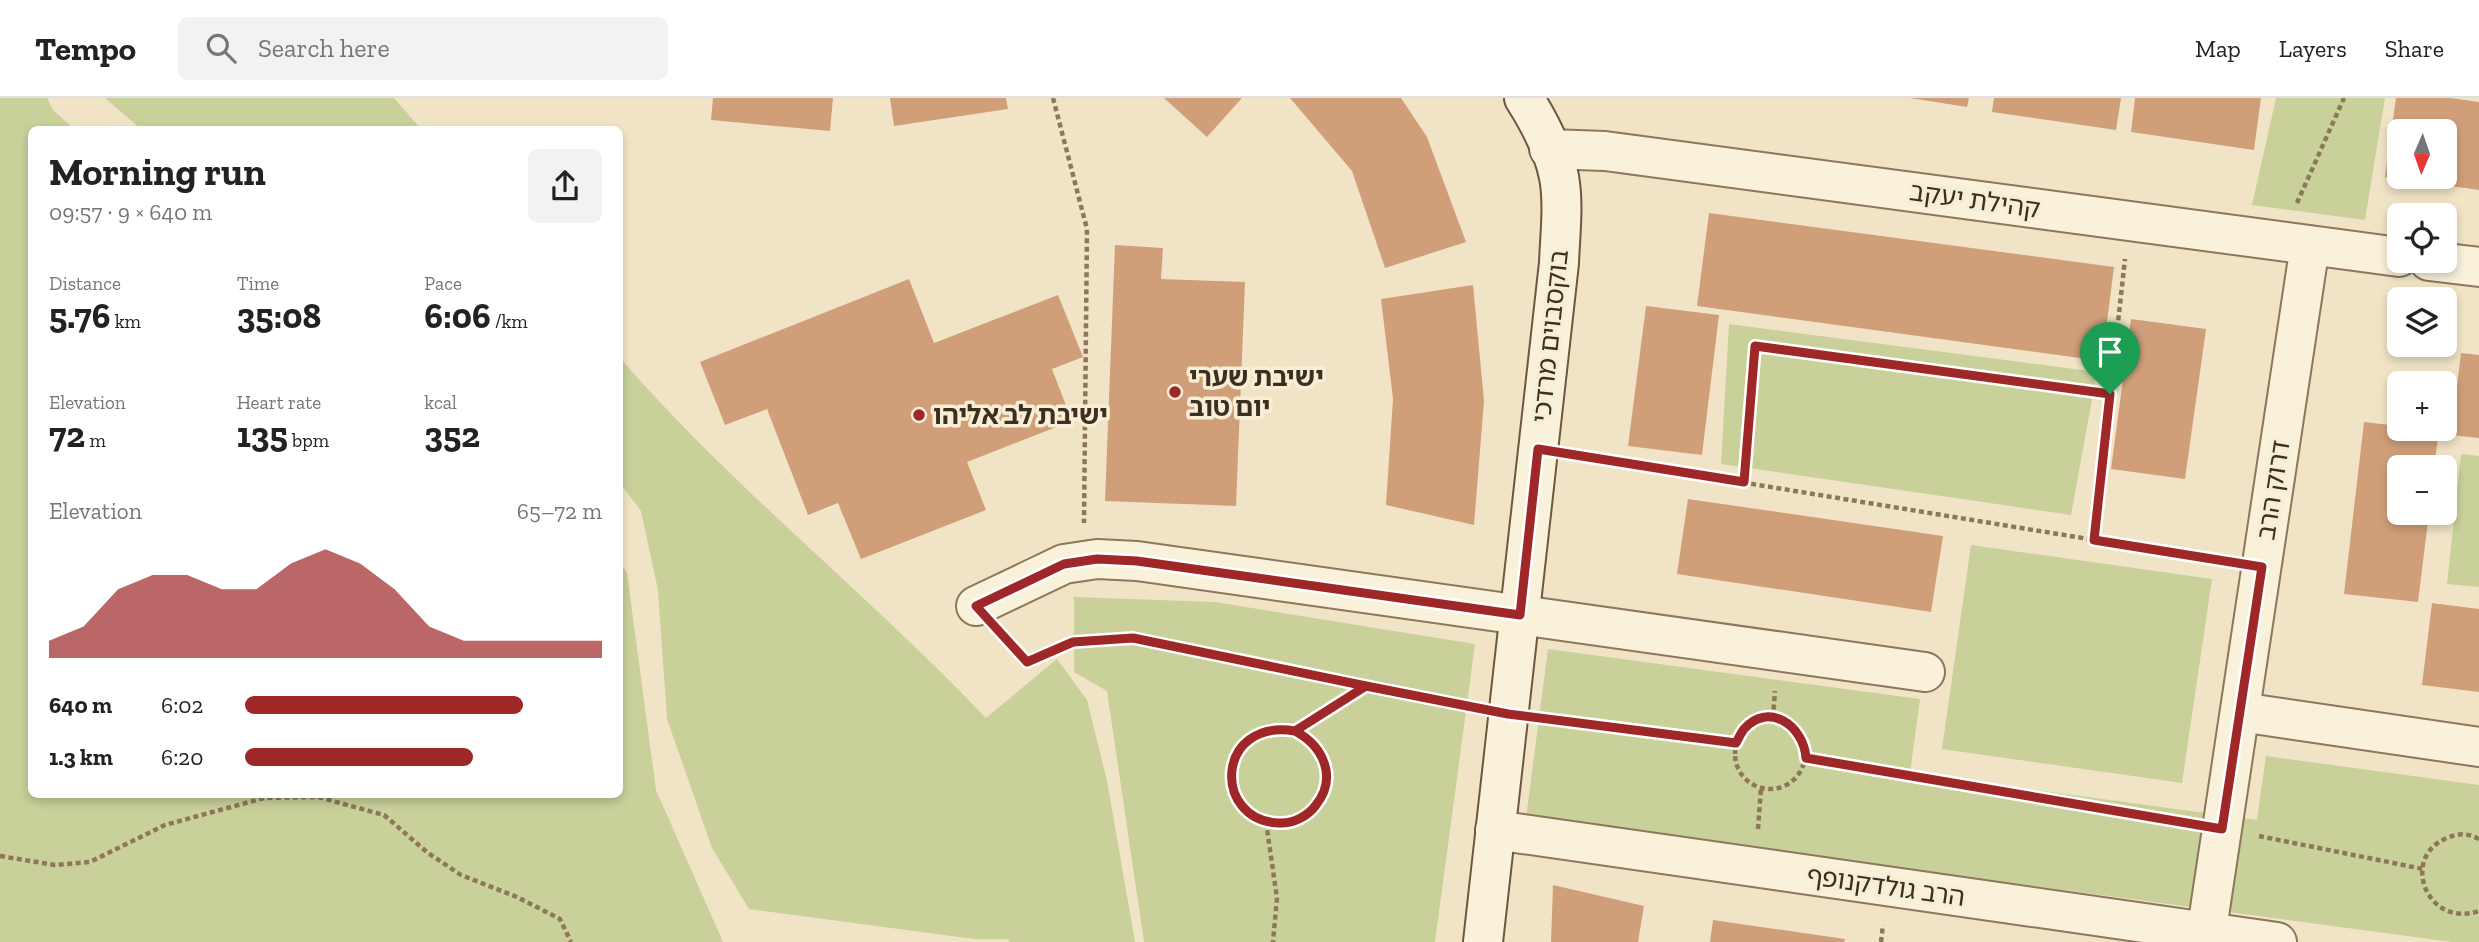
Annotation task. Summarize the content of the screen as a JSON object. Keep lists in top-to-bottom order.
{
  "streets": {
    "street": [
      "קהילת יעקב",
      "בוקסבוים מרדכי",
      "דרוק הרב",
      "הרב גולדקנופף"
    ]
  },
  "crossings": [
    ["קהילת יעקב", "בוקסבוים מרדכי"],
    ["קהילת יעקב", "דרוק הרב"],
    ["בוקסבוים מרדכי", "הרב גולדקנופף"],
    ["דרוק הרב", "הרב גולדקנופף"]
  ],
  "places": ["ישיבת שערי יום טוב", "ישיבת לב אליהו"],
  "north": "bottom",
  "page": {
    "header": "Tempo",
    "search": "Search here",
    "nav": ["Map", "Layers", "Share"],
    "map_buttons": ["+", "−"],
    "heading": ["Morning run", "09:57 · 9 × 640 m"],
    "stats": [
      ["Distance", "5.76 km"],
      ["Time", "35:08"],
      ["Pace", "6:06 /km"],
      ["Elevation", "72 m"],
      ["Heart rate", "135 bpm"],
      ["kcal", "352"]
    ],
    "chart": ["Elevation", "65–72 m"],
    "list": [
      {
        "name": "640 m",
        "note": "6:02"
      },
      {
        "name": "1.3 km",
        "note": "6:20"
      }
    ]
  }
}
